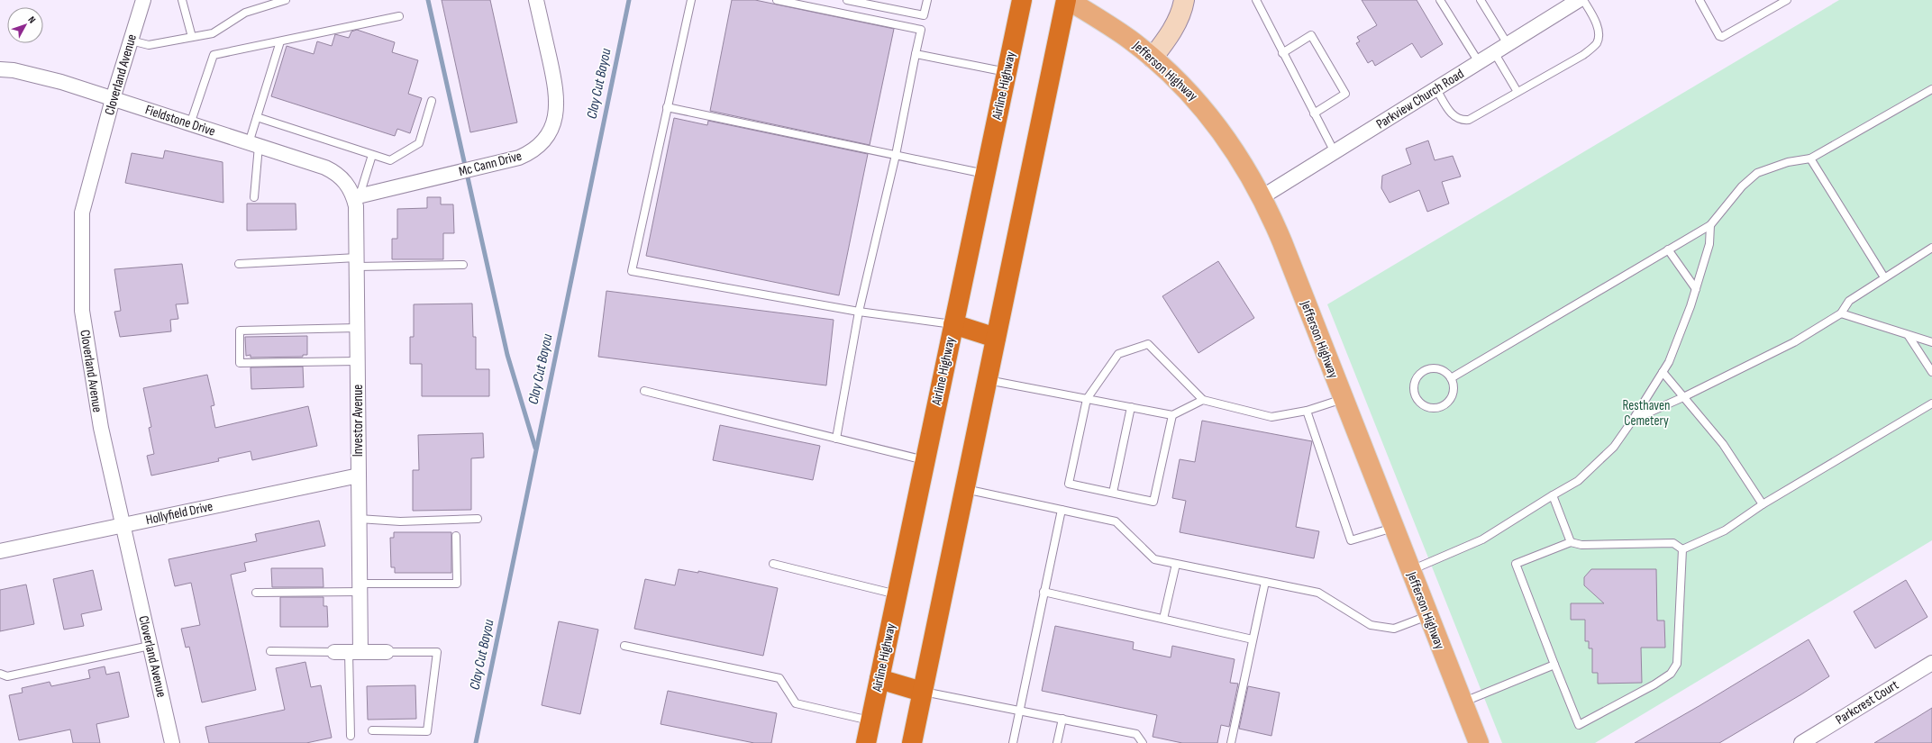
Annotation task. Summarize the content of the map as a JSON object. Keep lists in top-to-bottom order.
{
  "streets": {
    "highway": ["Airline Highway"],
    "main road": ["Jefferson Highway"],
    "street": [
      "Cloverland Avenue",
      "Parkview Church Road",
      "Fieldstone Drive",
      "Mc Cann Drive",
      "Investor Avenue",
      "Hollyfield Drive",
      "Parkcrest Court"
    ]
  },
  "crossings": [
    ["Jefferson Highway", "Parkview Church Road"],
    ["Cloverland Avenue", "Fieldstone Drive"],
    ["Cloverland Avenue", "Hollyfield Drive"],
    ["Fieldstone Drive", "Mc Cann Drive"],
    ["Fieldstone Drive", "Investor Avenue"],
    ["Mc Cann Drive", "Investor Avenue"],
    ["Investor Avenue", "Hollyfield Drive"]
  ],
  "water": ["Clay Cut Bayou"],
  "parks": ["Resthaven Cemetery"],
  "north": "top right"
}
